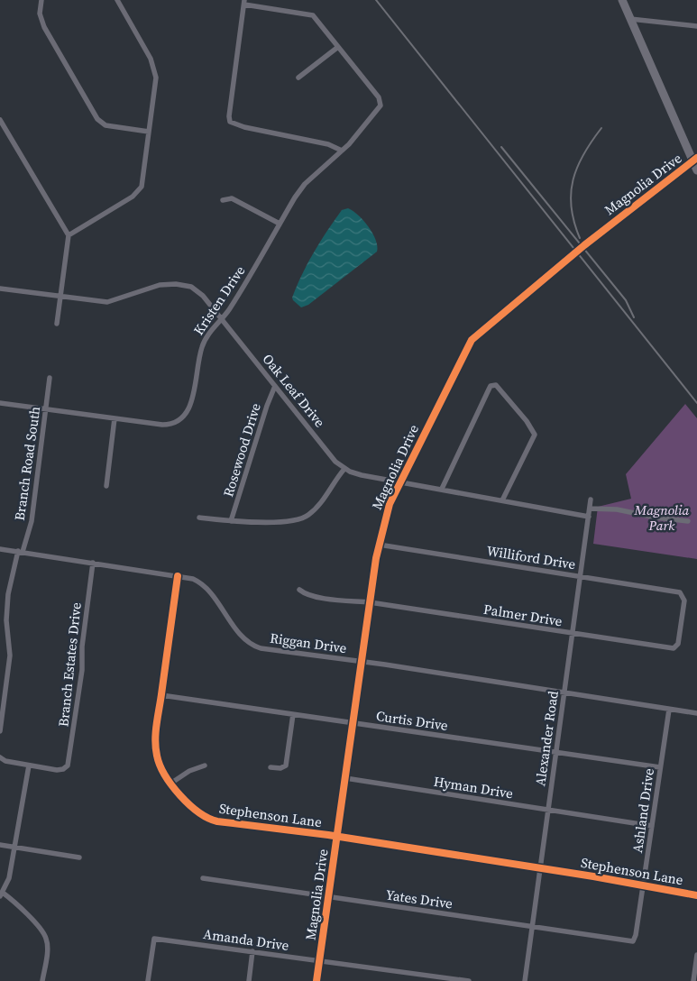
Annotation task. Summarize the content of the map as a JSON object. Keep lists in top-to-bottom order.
{
  "streets": {
    "street": [
      "Magnolia Drive",
      "Kristen Drive",
      "Oak Leaf Drive",
      "Rosewood Drive",
      "Branch Road South",
      "Williford Drive",
      "Palmer Drive",
      "Riggan Drive",
      "Branch Estates Drive",
      "Curtis Drive",
      "Alexander Road",
      "Hyman Drive",
      "Ashland Drive",
      "Stephenson Lane",
      "Yates Drive",
      "Amanda Drive"
    ]
  },
  "crossings": [
    ["Magnolia Drive", "Oak Leaf Drive"],
    ["Magnolia Drive", "Williford Drive"],
    ["Magnolia Drive", "Palmer Drive"],
    ["Magnolia Drive", "Riggan Drive"],
    ["Magnolia Drive", "Curtis Drive"],
    ["Magnolia Drive", "Hyman Drive"],
    ["Magnolia Drive", "Stephenson Lane"],
    ["Magnolia Drive", "Yates Drive"],
    ["Magnolia Drive", "Amanda Drive"],
    ["Kristen Drive", "Oak Leaf Drive"],
    ["Kristen Drive", "Branch Road South"],
    ["Oak Leaf Drive", "Rosewood Drive"],
    ["Oak Leaf Drive", "Alexander Road"],
    ["Branch Road South", "Riggan Drive"],
    ["Williford Drive", "Palmer Drive"],
    ["Williford Drive", "Alexander Road"],
    ["Palmer Drive", "Alexander Road"],
    ["Riggan Drive", "Branch Estates Drive"],
    ["Riggan Drive", "Alexander Road"],
    ["Riggan Drive", "Ashland Drive"],
    ["Riggan Drive", "Stephenson Lane"],
    ["Curtis Drive", "Alexander Road"],
    ["Curtis Drive", "Ashland Drive"],
    ["Curtis Drive", "Stephenson Lane"],
    ["Alexander Road", "Hyman Drive"],
    ["Alexander Road", "Stephenson Lane"],
    ["Alexander Road", "Yates Drive"],
    ["Hyman Drive", "Ashland Drive"],
    ["Ashland Drive", "Stephenson Lane"],
    ["Ashland Drive", "Yates Drive"]
  ],
  "parks": ["Magnolia Park"]
}
